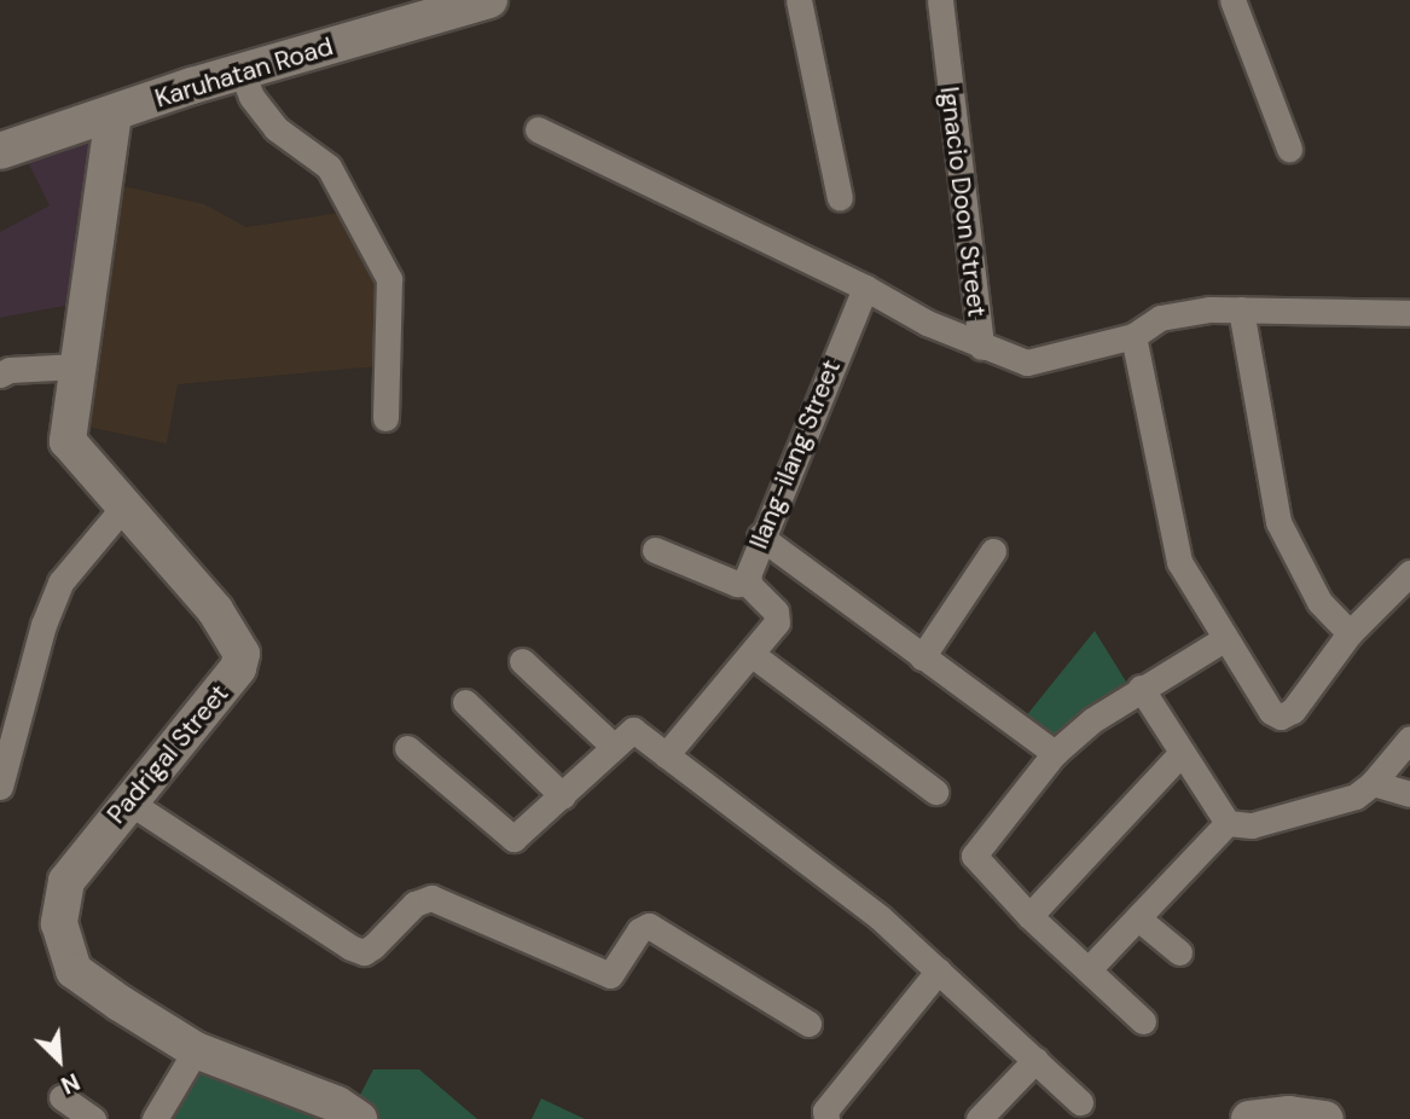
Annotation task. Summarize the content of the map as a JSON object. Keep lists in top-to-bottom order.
{
  "streets": {
    "street": [
      "Karuhatan Road",
      "Ignacio Doon Street",
      "Ilang-ilang Street",
      "Padrigal Street"
    ]
  },
  "crossings": [
    ["Karuhatan Road", "Padrigal Street"]
  ],
  "north": "bottom right"
}
